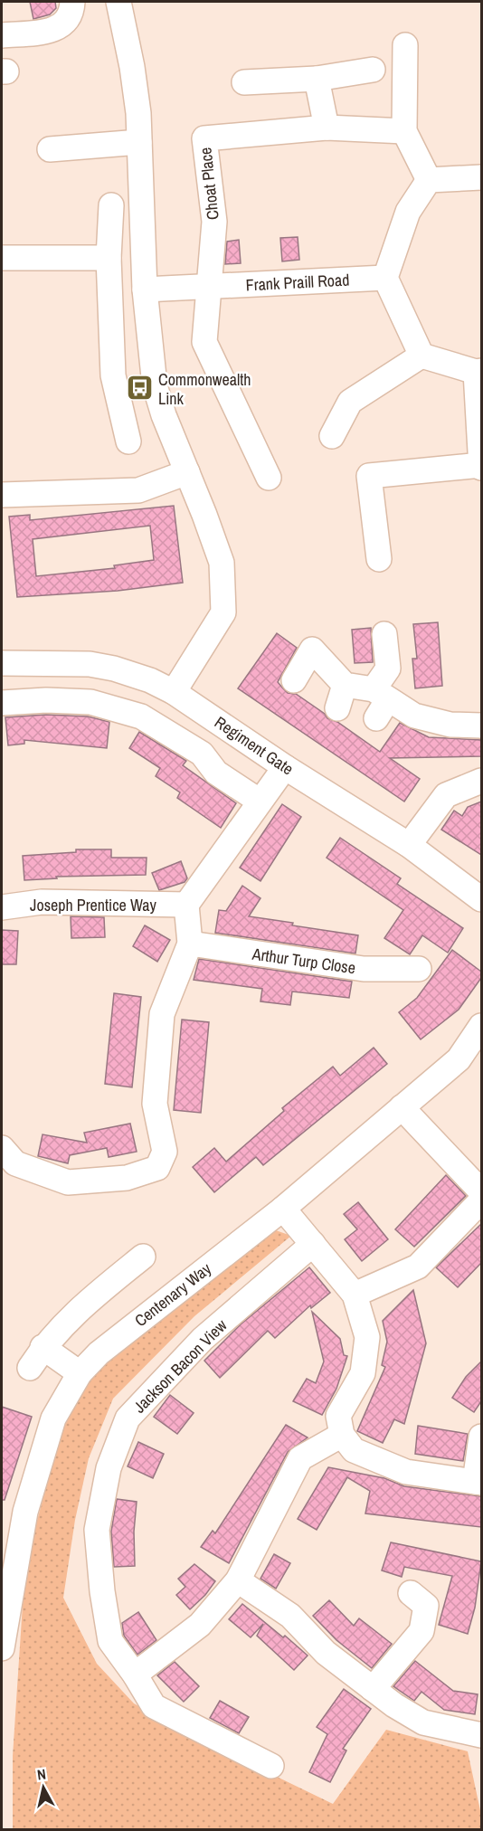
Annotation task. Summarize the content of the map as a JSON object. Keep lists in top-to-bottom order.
{
  "streets": {
    "street": [
      "Choat Place",
      "Frank Praill Road",
      "Regiment Gate",
      "Joseph Prentice Way",
      "Arthur Turp Close",
      "Centenary Way",
      "Jackson Bacon View"
    ]
  },
  "crossings": [
    ["Choat Place", "Frank Praill Road"]
  ],
  "places": {
    "bus stop": ["Commonwealth Link"]
  },
  "north": "top"
}
